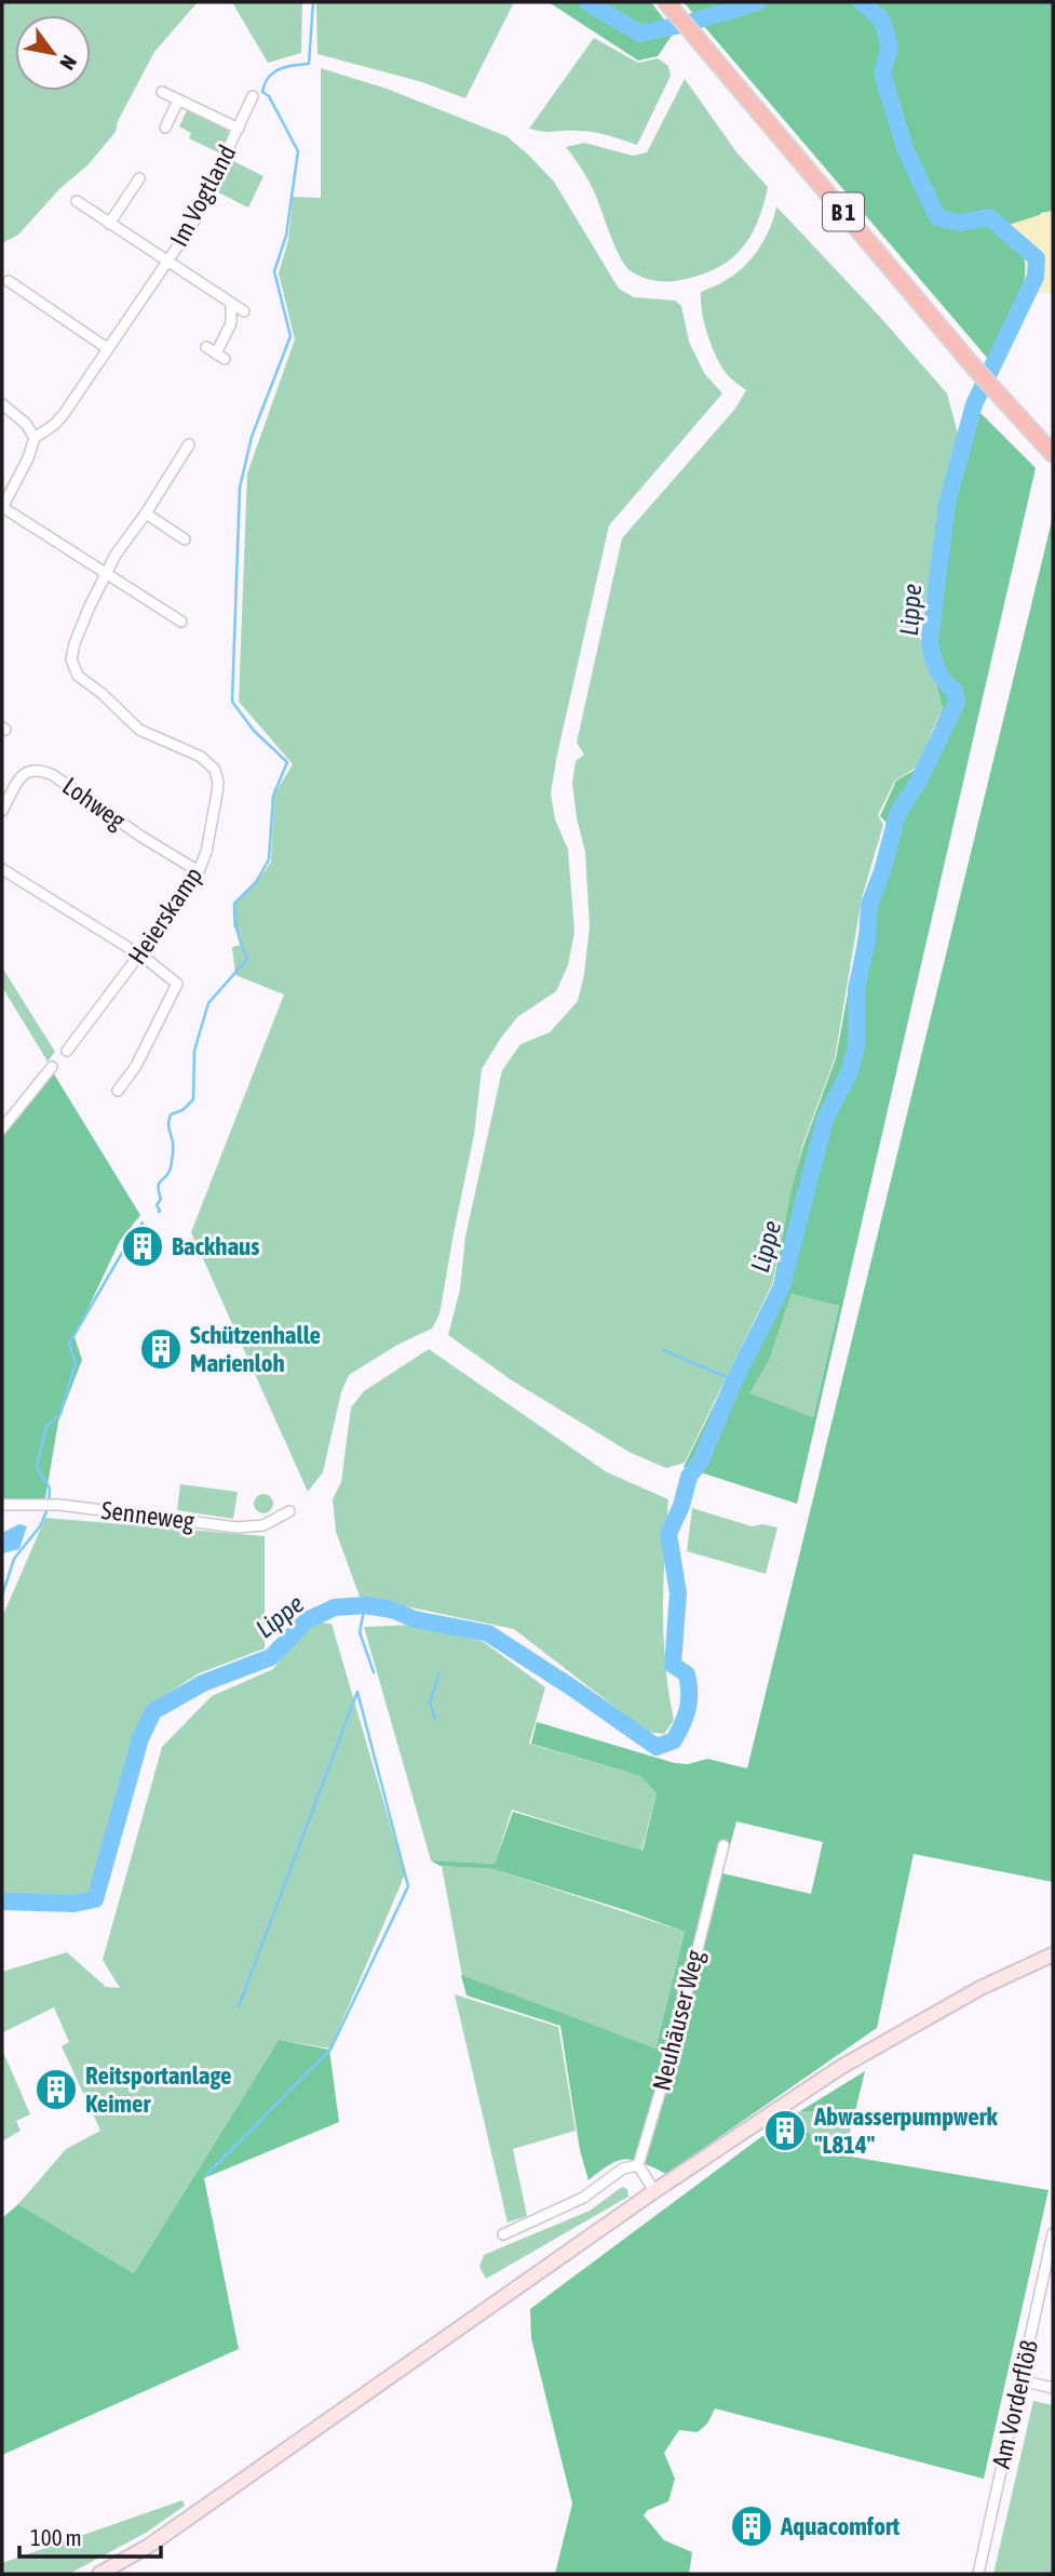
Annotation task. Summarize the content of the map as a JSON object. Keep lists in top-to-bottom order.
{
  "streets": {
    "highway": ["B 1"],
    "street": [
      "Im Vogtland",
      "Lohweg",
      "Heierskamp",
      "Senneweg",
      "Neuhäuser Weg",
      "Am Vorderflöß"
    ]
  },
  "crossings": [
    ["Lohweg", "Heierskamp"]
  ],
  "water": ["Lippe"],
  "places": {
    "building": [
      "Backhaus",
      "Schützenhalle Marienloh",
      "Reitsportanlage Keimer",
      "Abwasserpumpwerk \"L814\"",
      "Aquacomfort"
    ]
  },
  "scale_bar": "100 m",
  "north": "bottom right"
}
